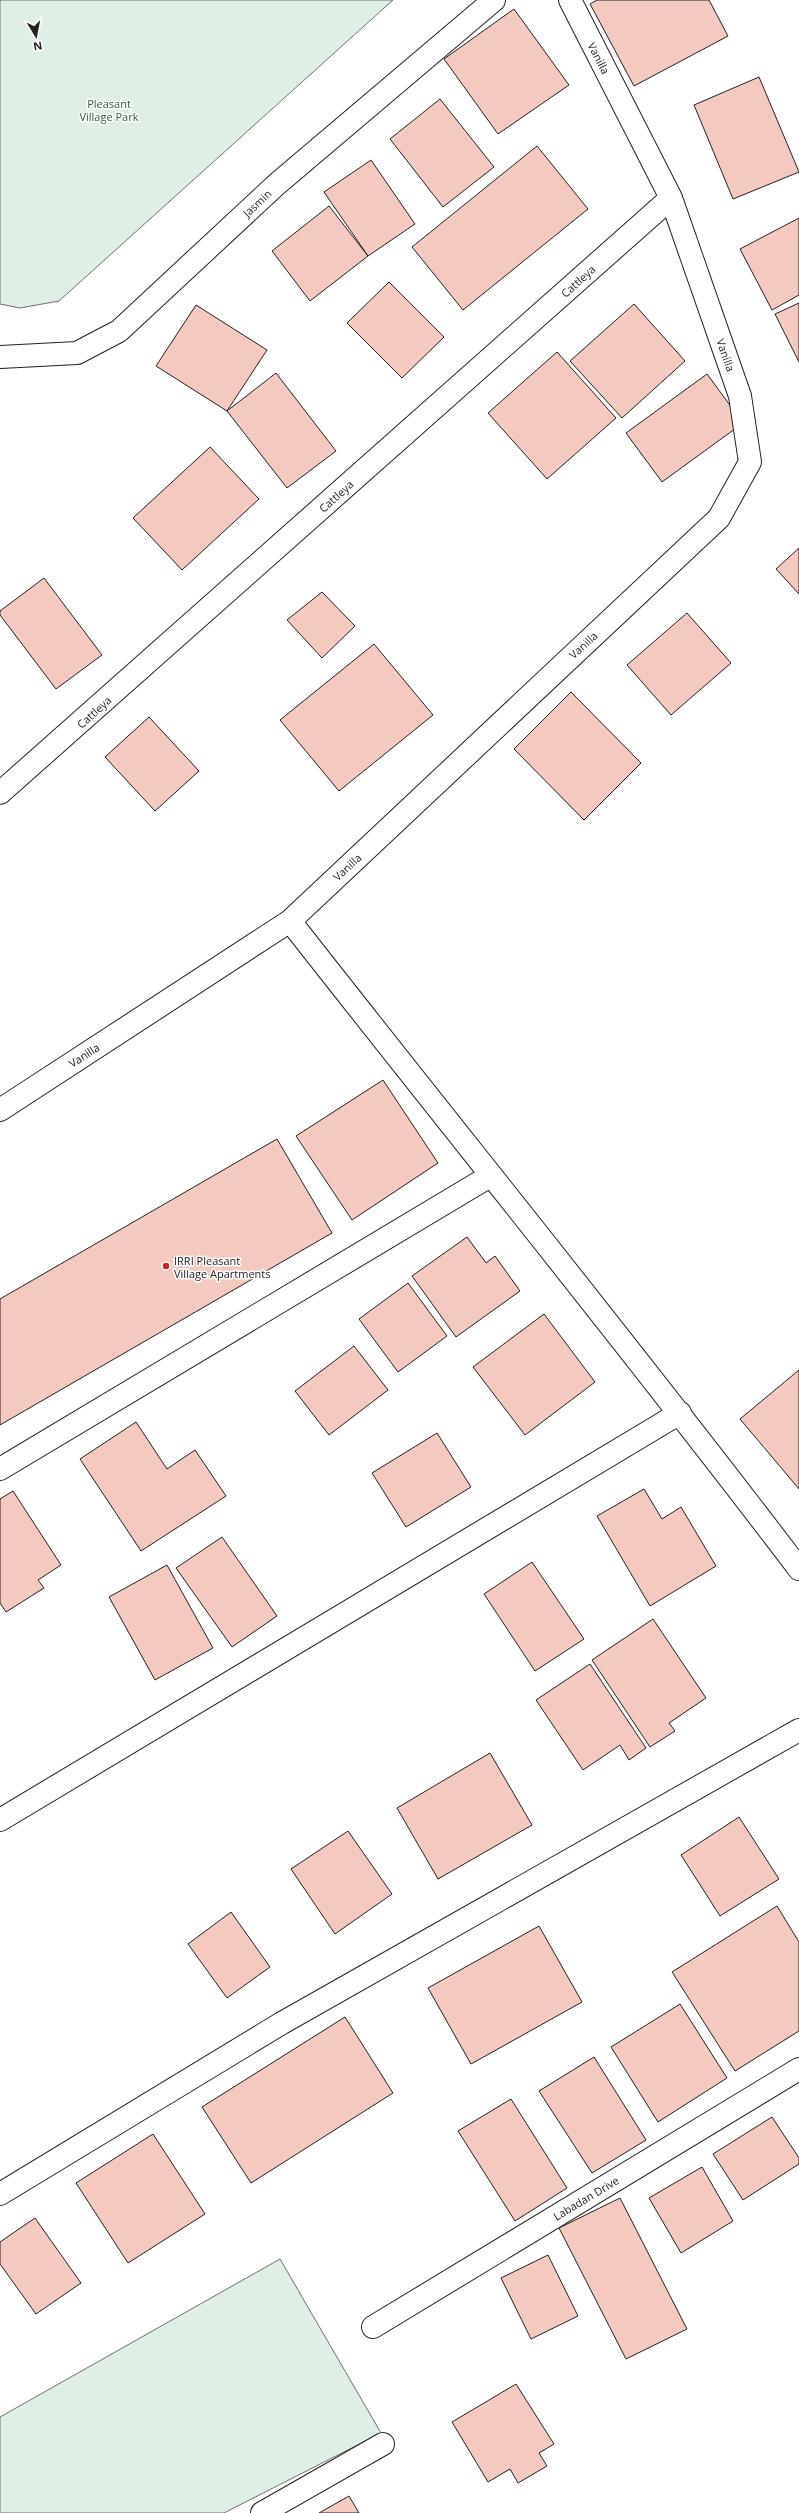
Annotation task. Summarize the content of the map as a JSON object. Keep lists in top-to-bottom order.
{
  "streets": {
    "street": [
      "Vanilla",
      "Jasmin",
      "Cattleya",
      "Labadan Drive"
    ]
  },
  "crossings": [
    ["Vanilla", "Cattleya"]
  ],
  "parks": ["Pleasant Village Park"],
  "places": ["IRRI Pleasant Village Apartments"],
  "north": "bottom"
}
